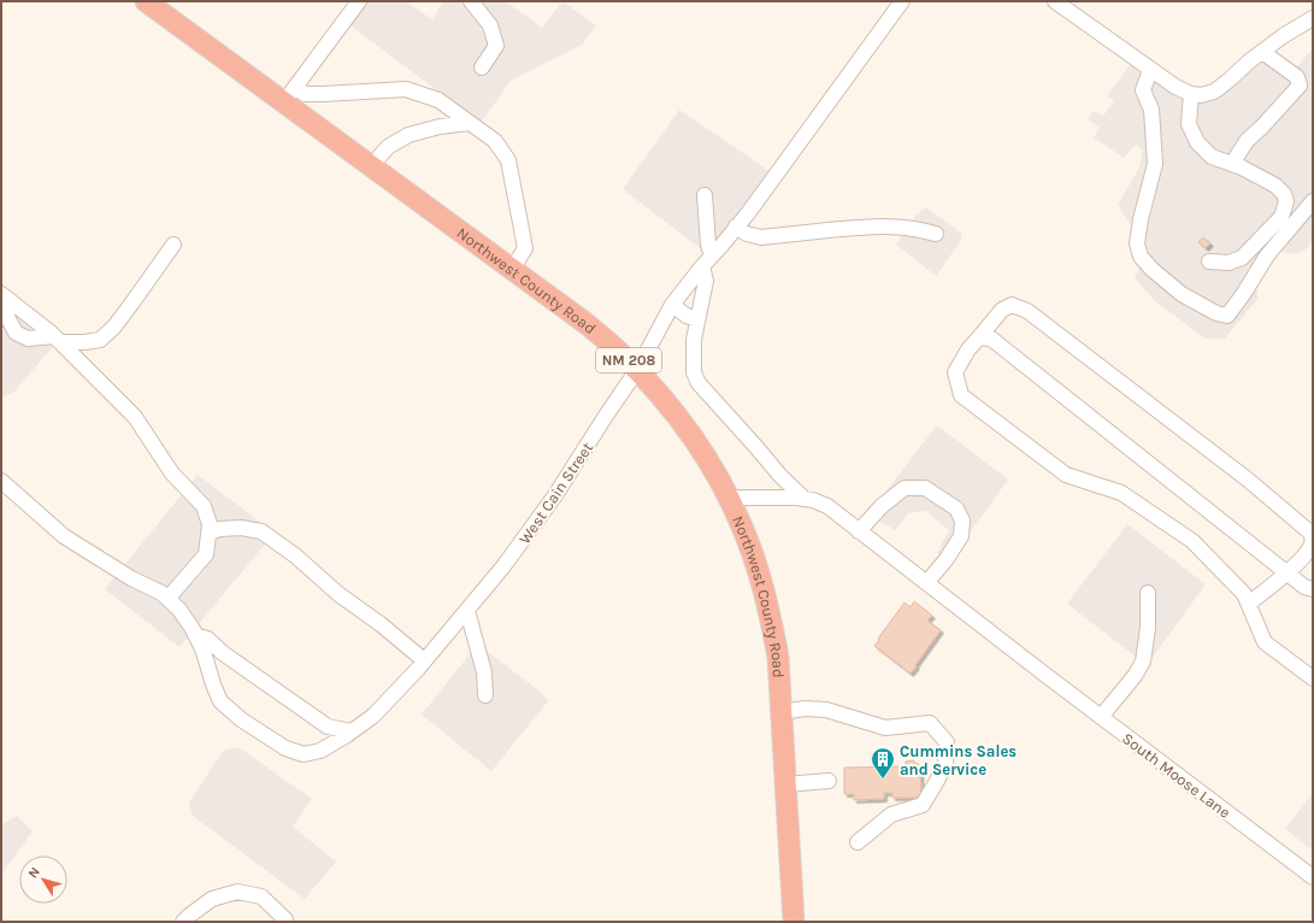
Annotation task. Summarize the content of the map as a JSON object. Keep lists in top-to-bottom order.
{
  "streets": {
    "highway": ["Northwest County Road", "NM 208"],
    "street": ["West Cain Street", "South Moose Lane"]
  },
  "crossings": [
    ["Northwest County Road", "West Cain Street"]
  ],
  "places": {
    "building": ["Cummins Sales and Service"]
  },
  "north": "top left"
}
